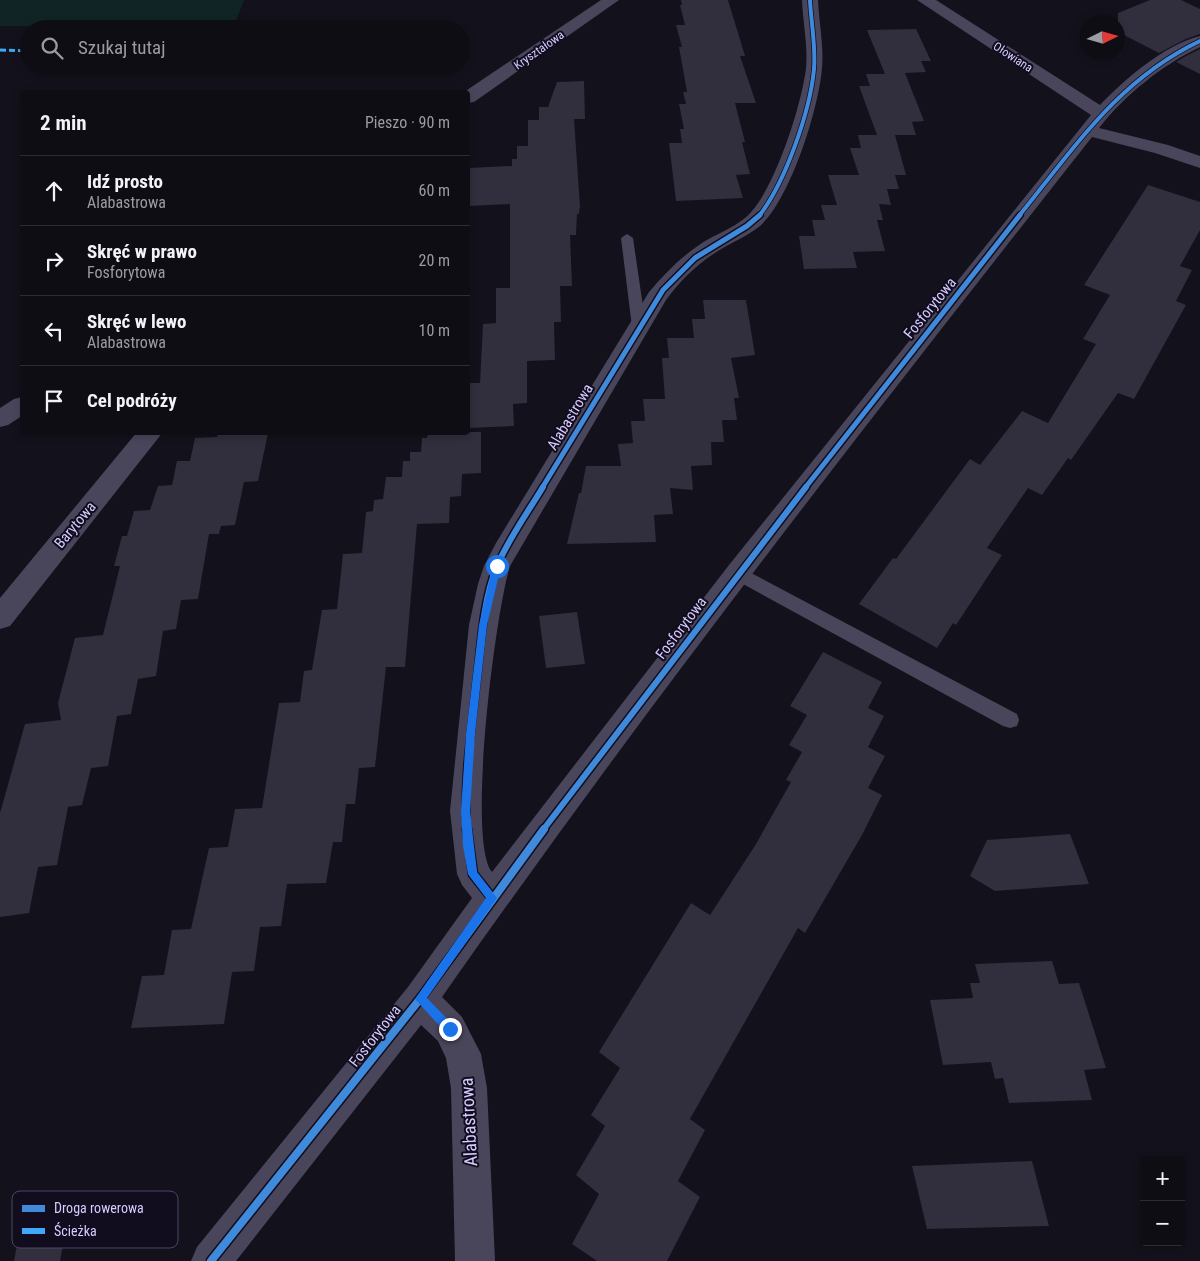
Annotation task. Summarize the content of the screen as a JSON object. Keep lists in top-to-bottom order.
{
  "streets": {
    "street": [
      "Kryształowa",
      "Ołowiana",
      "Fosforytowa",
      "Alabastrowa",
      "Barytowa"
    ]
  },
  "crossings": [
    ["Ołowiana", "Fosforytowa"],
    ["Fosforytowa", "Alabastrowa"]
  ],
  "legend": ["Droga rowerowa", "Ścieżka"],
  "north": "right",
  "page": {
    "search": "Szukaj tutaj",
    "heading": ["2 min", "Pieszo · 90 m"],
    "list": [
      ["Idź prosto", "Alabastrowa", "60 m"],
      ["Skręć w prawo", "Fosforytowa", "20 m"],
      ["Skręć w lewo", "Alabastrowa", "10 m"],
      "Cel podróży"
    ],
    "map_buttons": ["+", "−"]
  }
}
